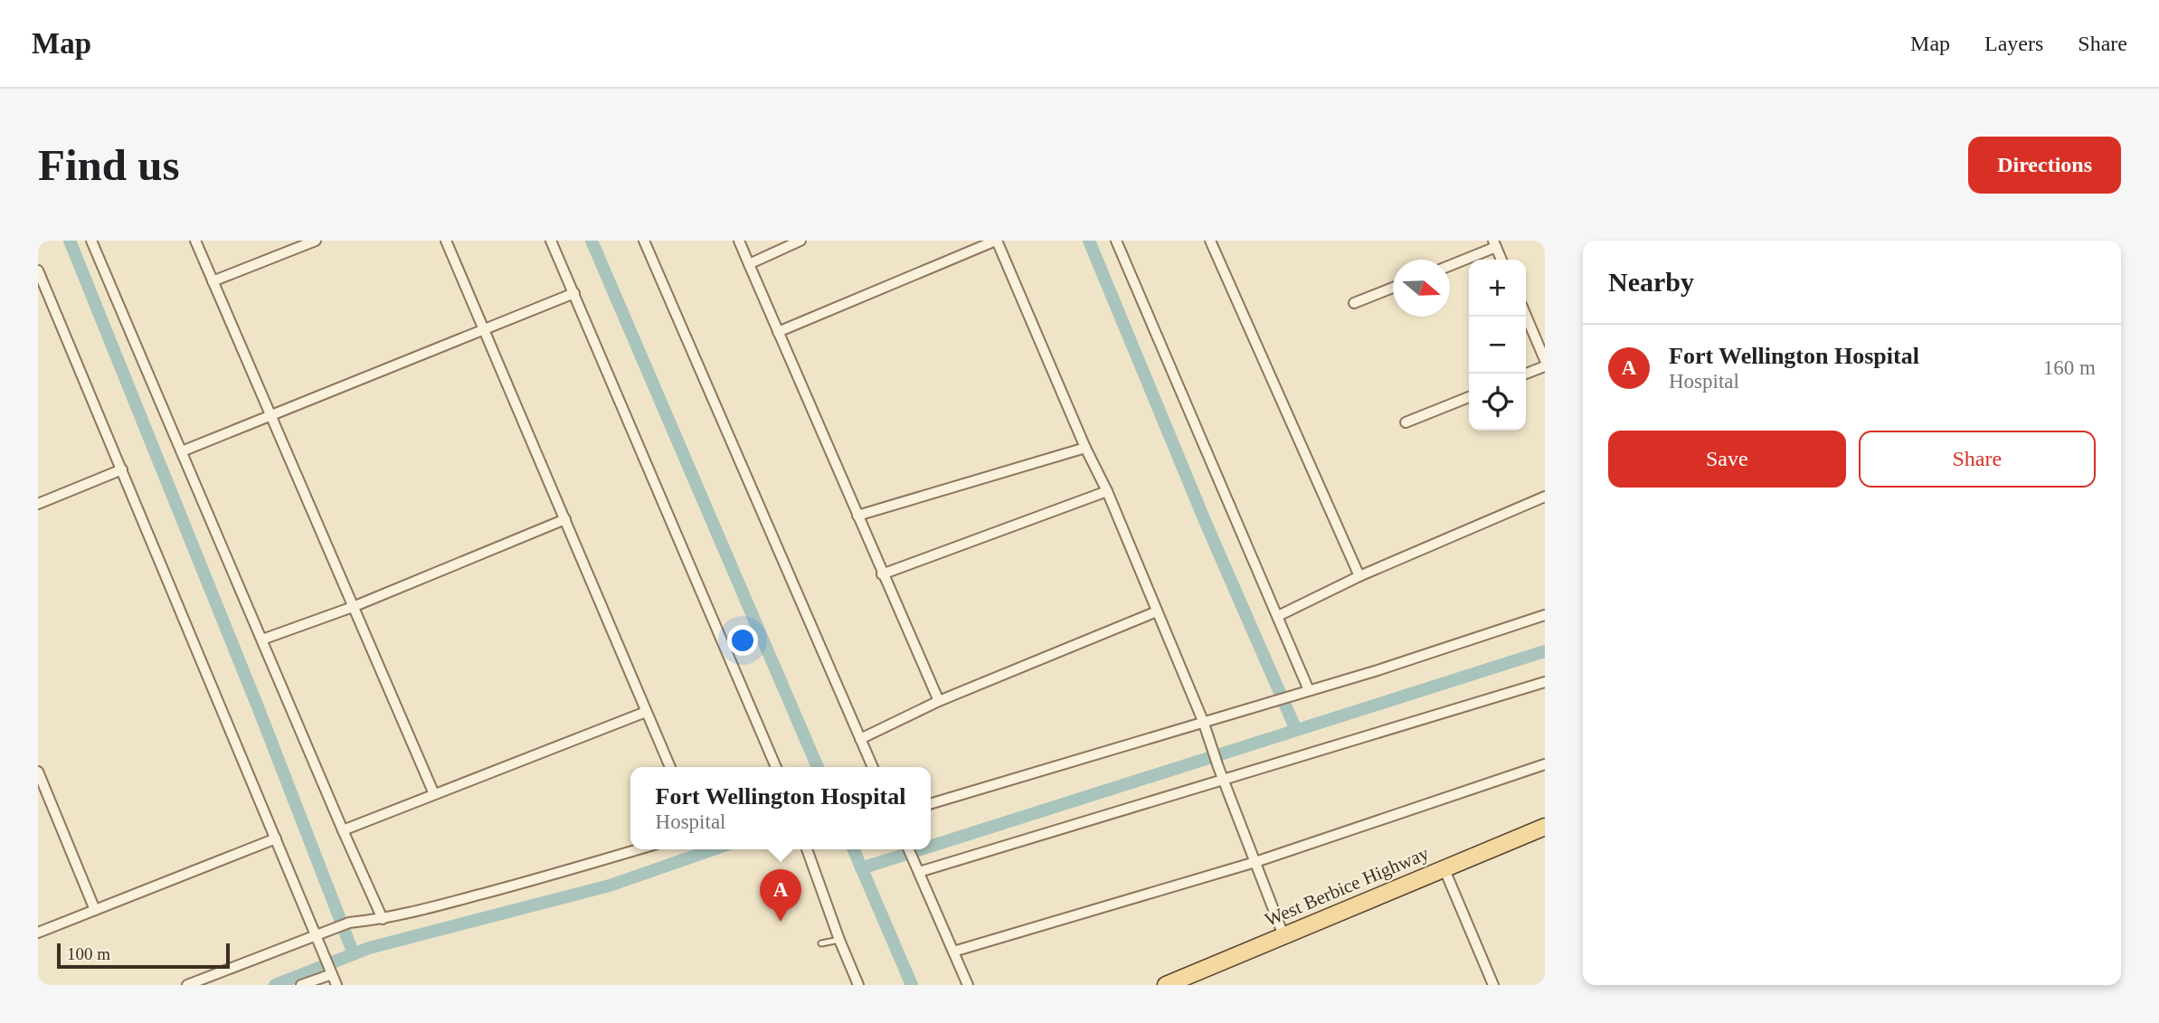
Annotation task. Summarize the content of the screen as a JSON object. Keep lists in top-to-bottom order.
{
  "streets": {
    "main road": ["West Berbice Highway"]
  },
  "scale_bar": "100 m",
  "north": "right",
  "page": {
    "header": "Map",
    "nav": ["Map", "Layers", "Share"],
    "buttons": [
      "Directions",
      ["Save", "Share"]
    ],
    "title": "Find us",
    "heading": "Nearby",
    "map_buttons": ["+", "−"],
    "list": [
      {
        "mark": "A",
        "name": "Fort Wellington Hospital",
        "note": "Hospital",
        "value": "160 m"
      }
    ],
    "popup": ["Fort Wellington Hospital", "Hospital"],
    "pins": "A",
    "scale": "100 m"
  }
}
